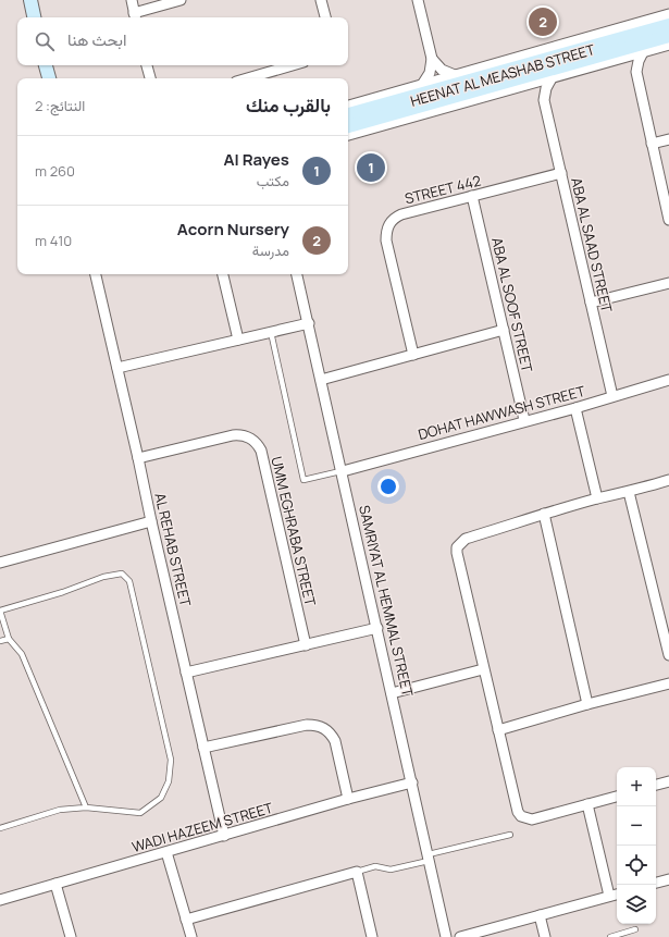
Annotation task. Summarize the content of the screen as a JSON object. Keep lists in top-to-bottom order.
{
  "streets": {
    "street": [
      "HEENAT AL MEASHAB STREET",
      "STREET 442",
      "ABA AL SAAD STREET",
      "ABA AL SOOF STREET",
      "DOHAT HAWWASH STREET",
      "UMM EGHRABA STREET",
      "AL REHAB STREET",
      "SAMRIYAT AL HEMMAL STREET",
      "WADI HAZEEM STREET"
    ]
  },
  "crossings": [
    ["STREET 442", "ABA AL SAAD STREET"],
    ["STREET 442", "ABA AL SOOF STREET"],
    ["ABA AL SAAD STREET", "DOHAT HAWWASH STREET"],
    ["ABA AL SOOF STREET", "DOHAT HAWWASH STREET"],
    ["DOHAT HAWWASH STREET", "SAMRIYAT AL HEMMAL STREET"],
    ["UMM EGHRABA STREET", "AL REHAB STREET"],
    ["AL REHAB STREET", "WADI HAZEEM STREET"],
    ["SAMRIYAT AL HEMMAL STREET", "WADI HAZEEM STREET"]
  ],
  "page": {
    "pins": ["2", "1"],
    "search": "ابحث هنا",
    "heading": ["بالقرب منك", "النتائج: 2"],
    "list": [
      {
        "mark": "1",
        "name": "Al Rayes",
        "note": "مكتب",
        "value": "260 m"
      },
      {
        "mark": "2",
        "name": "Acorn Nursery",
        "note": "مدرسة",
        "value": "410 m"
      }
    ],
    "map_buttons": ["+", "−"]
  }
}
